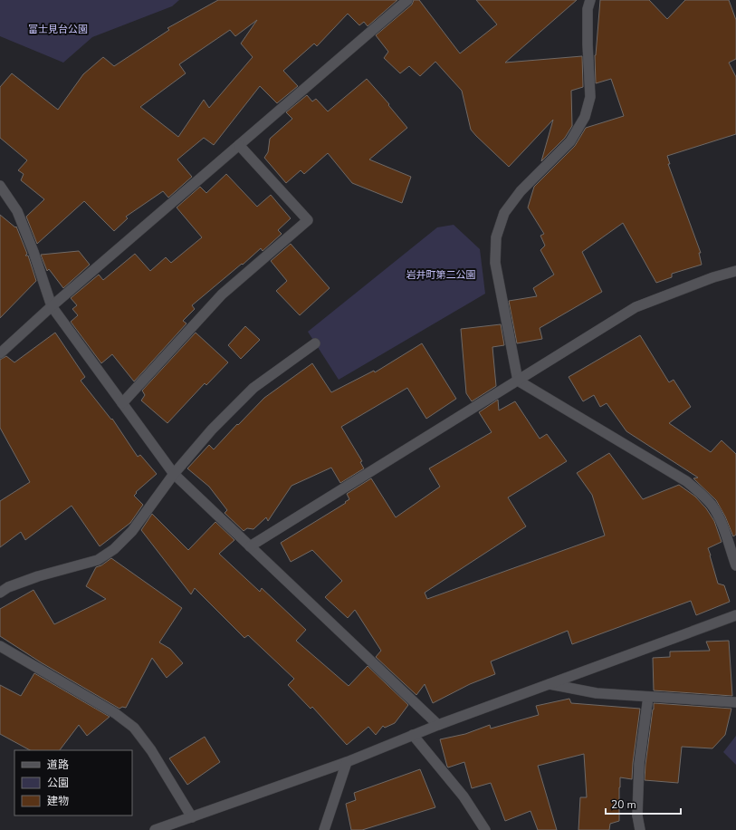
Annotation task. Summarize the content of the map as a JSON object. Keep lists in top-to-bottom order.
{
  "parks": ["富士見台公園", "岩井町第二公園"],
  "legend": ["道路", "公園", "建物"],
  "scale_bar": "20 m"
}
